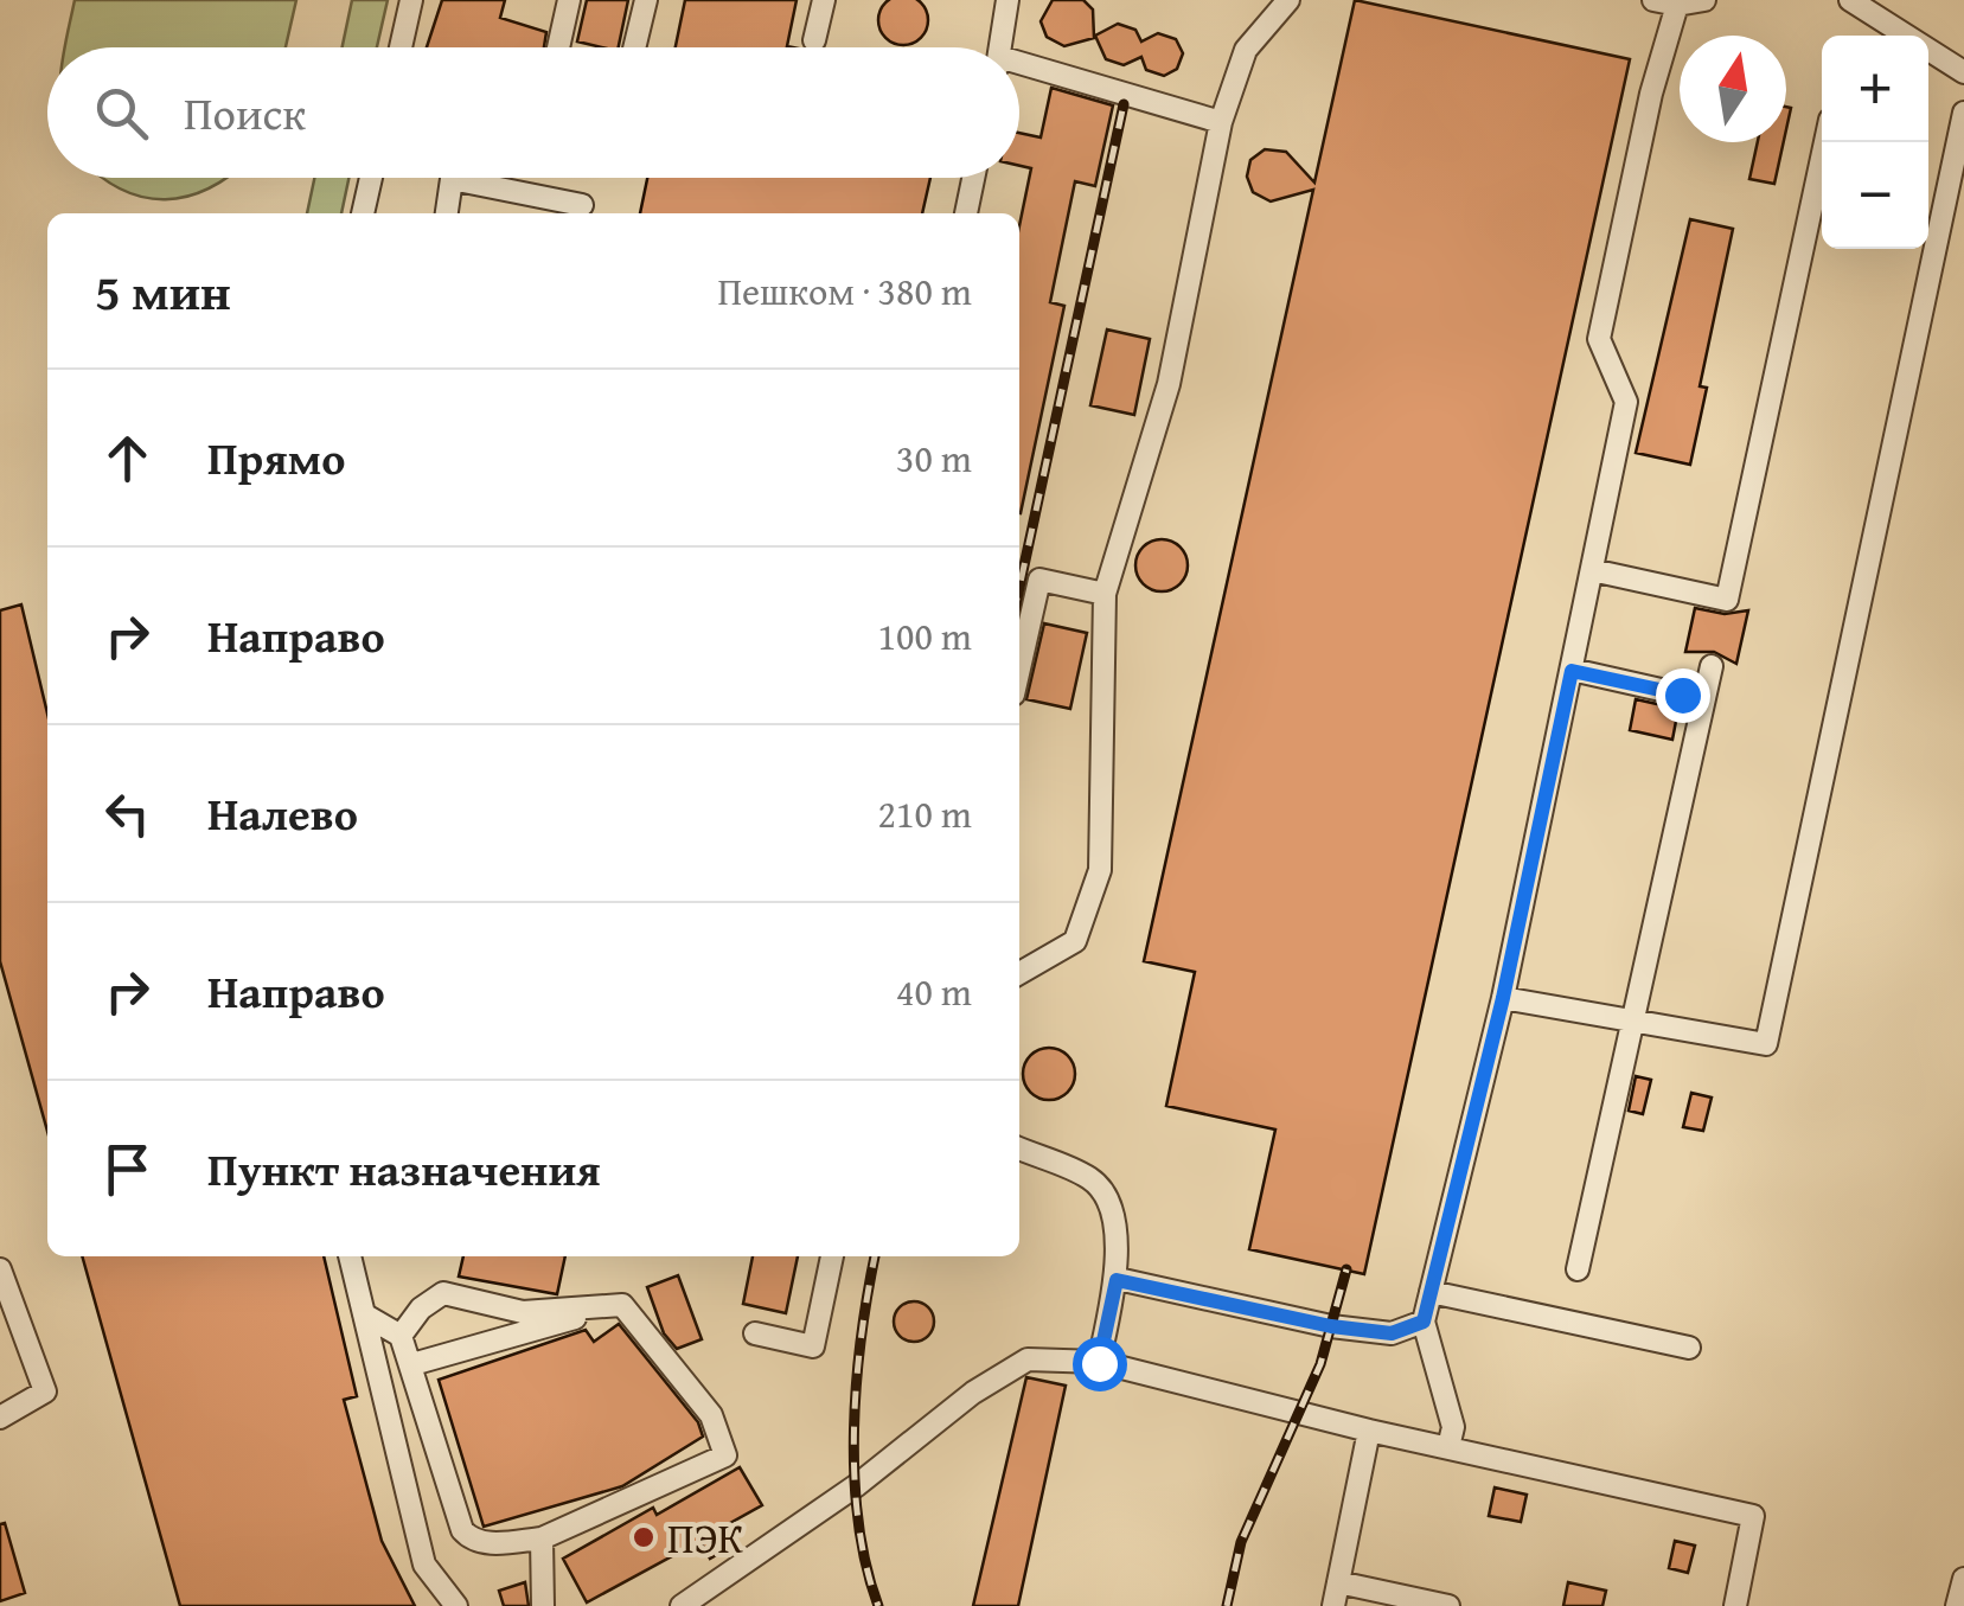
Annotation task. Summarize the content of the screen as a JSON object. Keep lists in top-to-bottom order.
{
  "places": ["ПЭК"],
  "north": "top",
  "page": {
    "map_buttons": ["+", "−"],
    "search": "Поиск",
    "heading": ["5 мин", "Пешком · 380 m"],
    "list": [
      ["Прямо", "30 m"],
      ["Направо", "100 m"],
      ["Налево", "210 m"],
      ["Направо", "40 m"],
      "Пункт назначения"
    ]
  }
}
